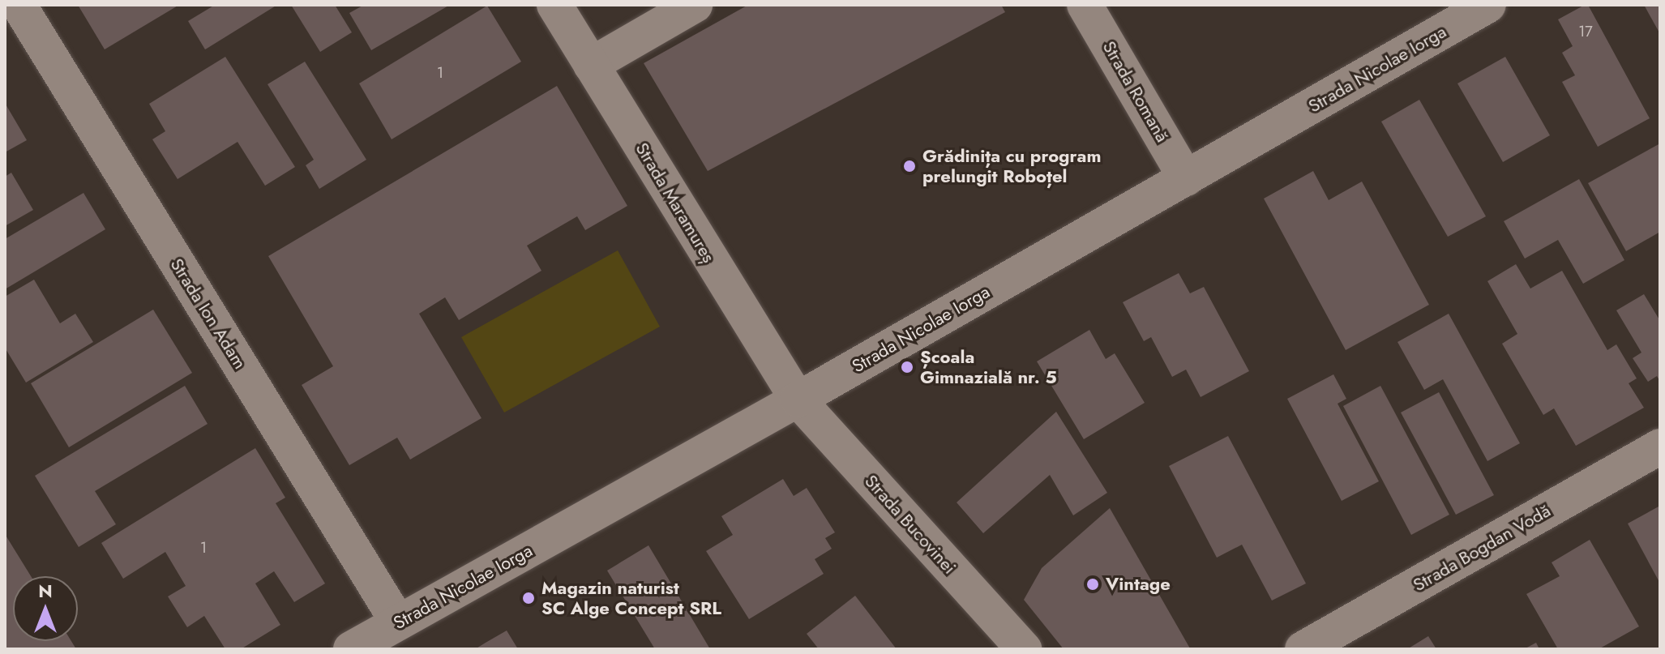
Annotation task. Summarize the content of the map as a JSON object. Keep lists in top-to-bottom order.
{
  "streets": {
    "street": [
      "Strada Nicolae Iorga",
      "Strada Romană",
      "Strada Maramureș",
      "Strada Ion Adam",
      "Strada Bucovinei",
      "Strada Bogdan Vodă"
    ]
  },
  "crossings": [
    ["Strada Nicolae Iorga", "Strada Romană"],
    ["Strada Nicolae Iorga", "Strada Maramureș"],
    ["Strada Nicolae Iorga", "Strada Ion Adam"],
    ["Strada Nicolae Iorga", "Strada Bucovinei"],
    ["Strada Maramureș", "Strada Bucovinei"]
  ],
  "places": [
    "Grădinița cu program prelungit Roboțel",
    "Școala Gimnazială nr. 5",
    "Vintage",
    "Magazin naturist SC Alge Concept SRL"
  ],
  "house_numbers": ["17", "1", "1"],
  "north": "top"
}
